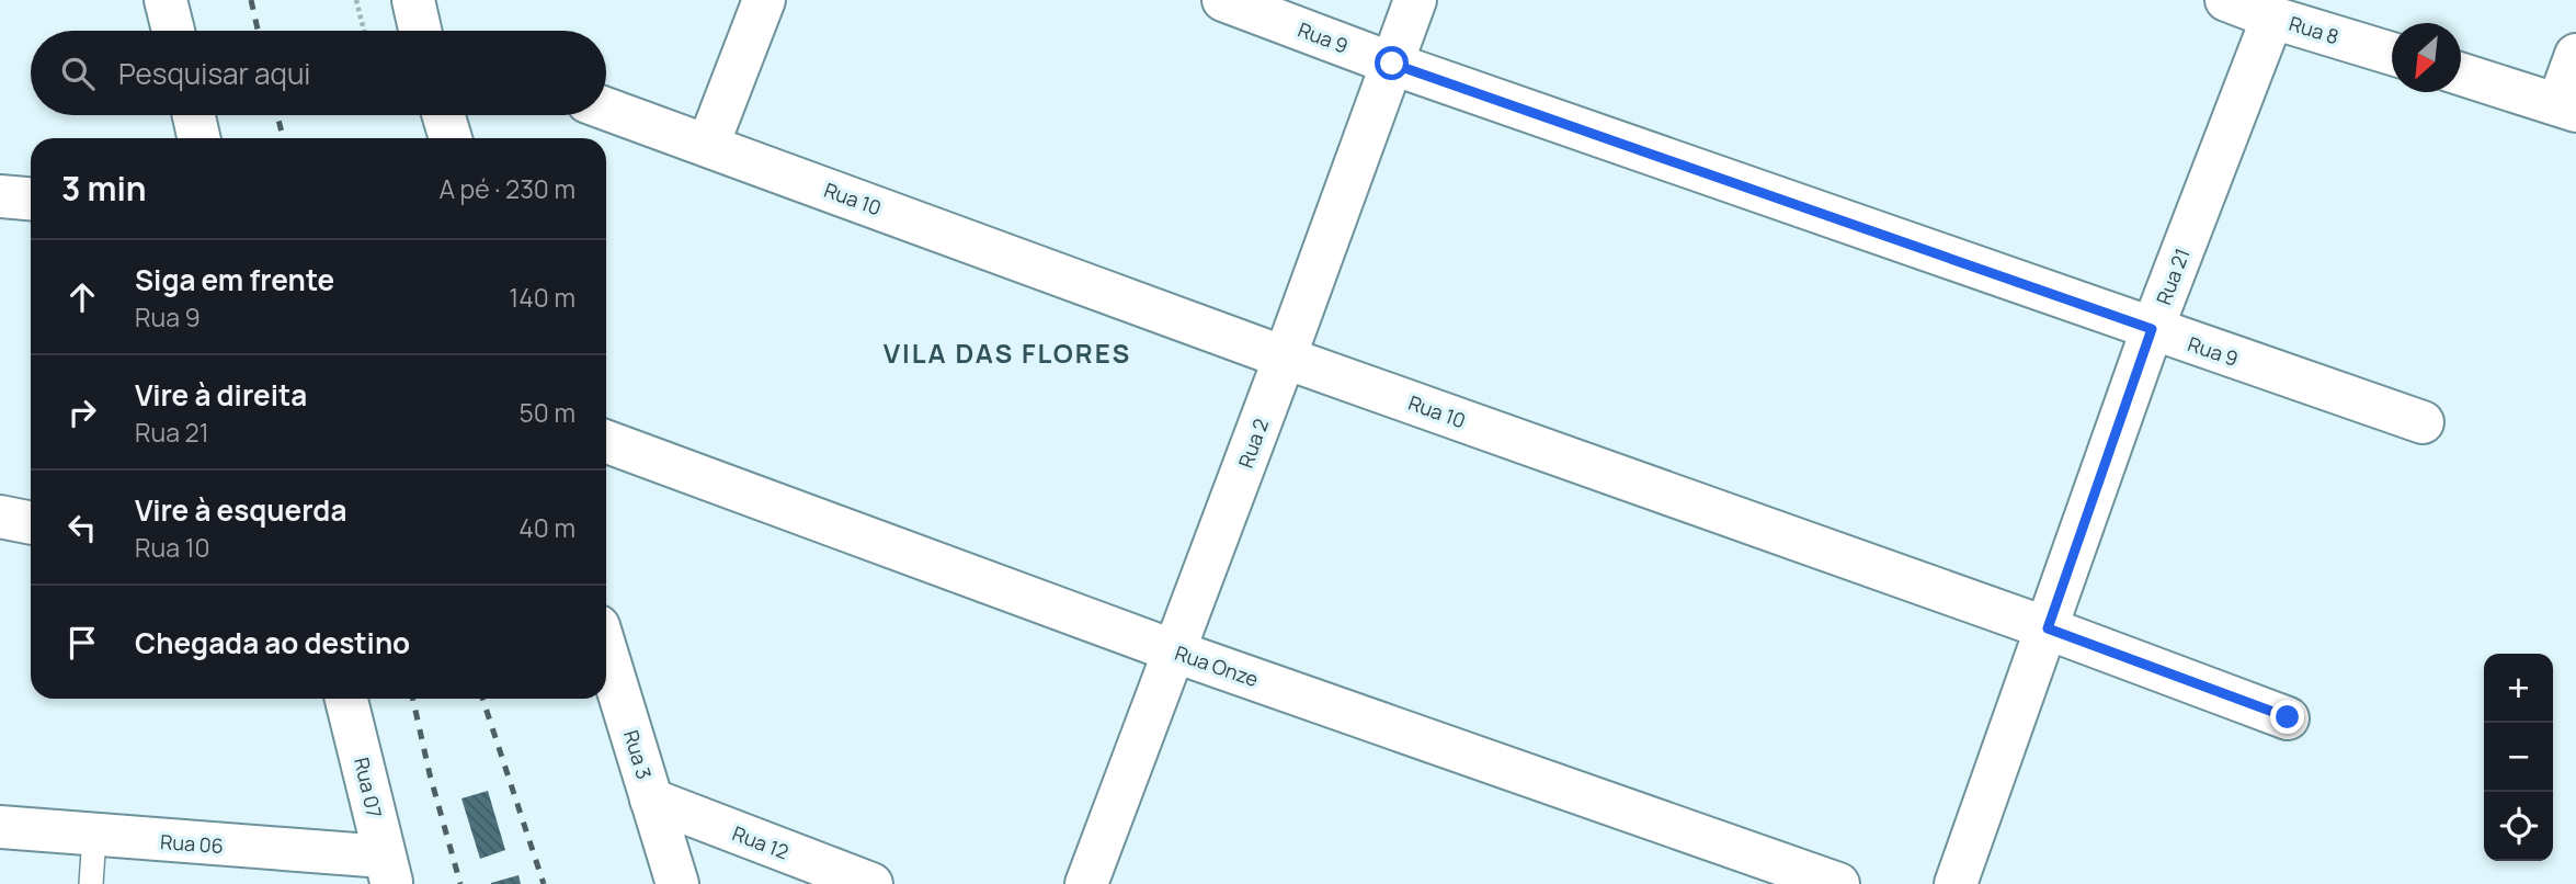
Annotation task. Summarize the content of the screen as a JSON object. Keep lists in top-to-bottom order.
{
  "streets": {
    "street": [
      "Rua 8",
      "Rua 9",
      "Rua 10",
      "Rua 21",
      "Rua 2",
      "Rua Onze",
      "Rua 3",
      "Rua 07",
      "Rua 12",
      "Rua 06"
    ]
  },
  "crossings": [
    ["Rua 8", "Rua 21"],
    ["Rua 9", "Rua 21"],
    ["Rua 9", "Rua 2"],
    ["Rua 10", "Rua 21"],
    ["Rua 10", "Rua 2"],
    ["Rua 2", "Rua Onze"],
    ["Rua 3", "Rua 12"],
    ["Rua 07", "Rua 06"]
  ],
  "districts": ["VILA DAS FLORES"],
  "north": "bottom left",
  "page": {
    "search": "Pesquisar aqui",
    "heading": ["3 min", "A pé · 230 m"],
    "list": [
      ["Siga em frente", "Rua 9", "140 m"],
      ["Vire à direita", "Rua 21", "50 m"],
      ["Vire à esquerda", "Rua 10", "40 m"],
      "Chegada ao destino"
    ],
    "map_buttons": ["+", "−"]
  }
}
